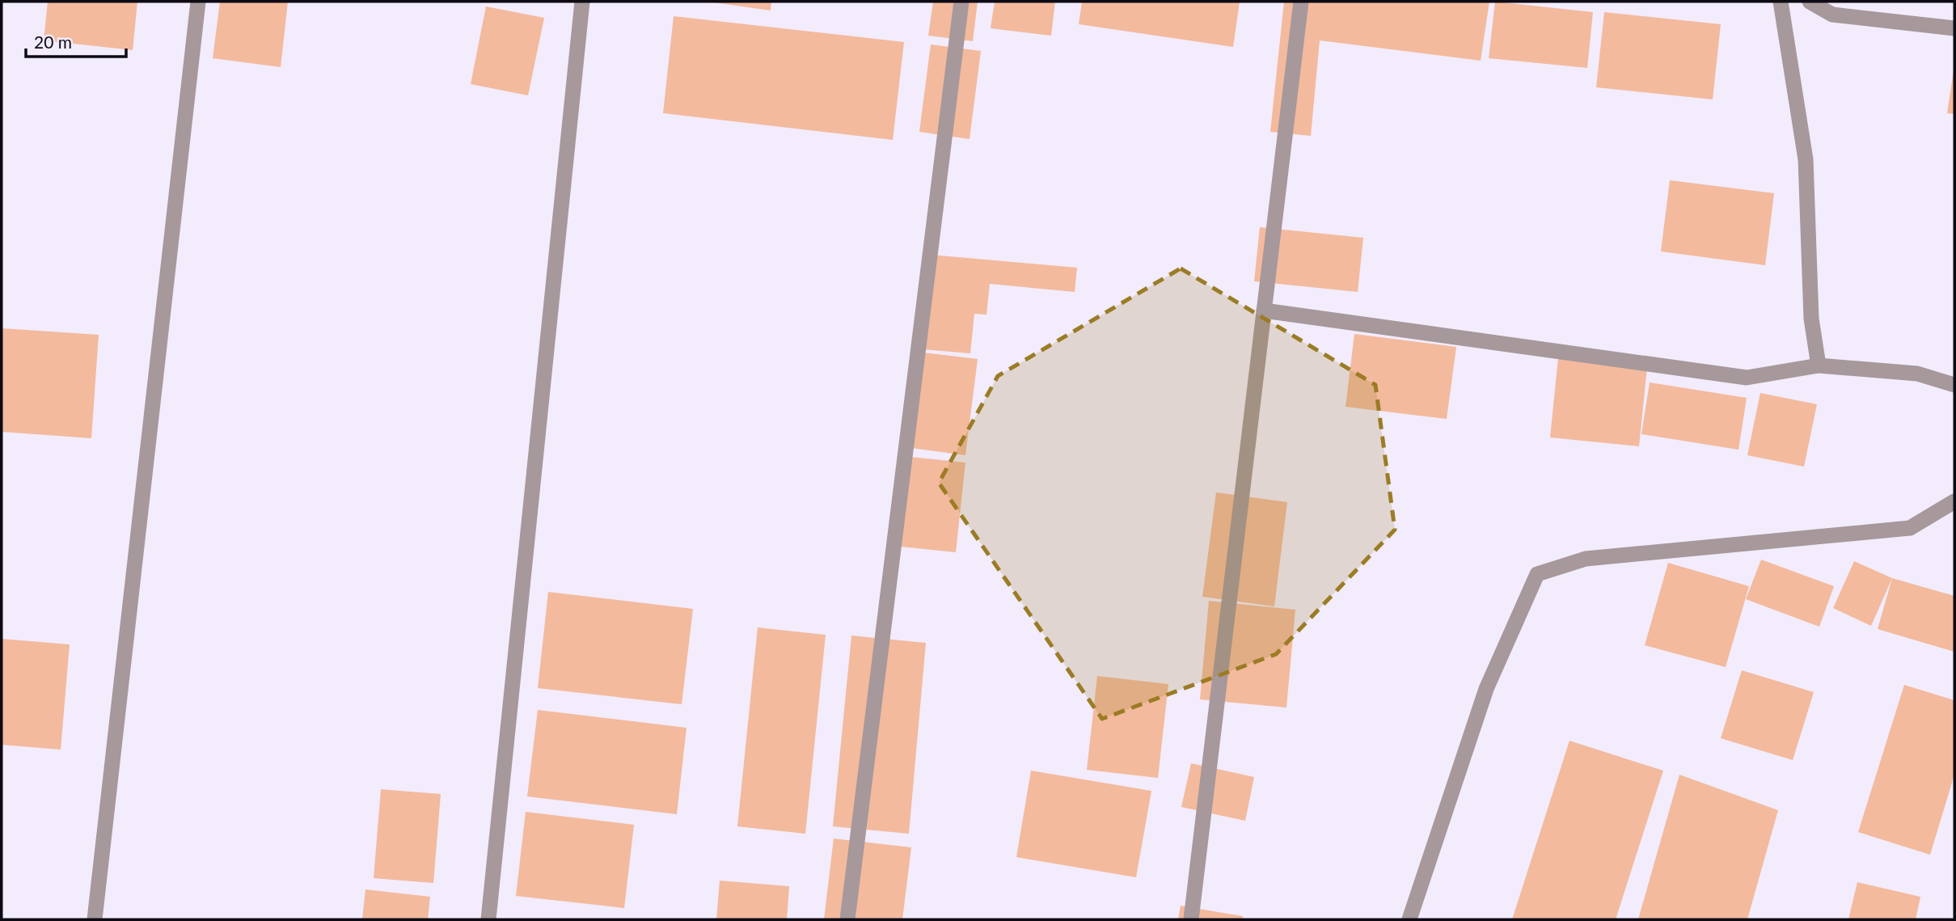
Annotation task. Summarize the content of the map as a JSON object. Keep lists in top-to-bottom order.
{
  "scale_bar": "20 m"
}
